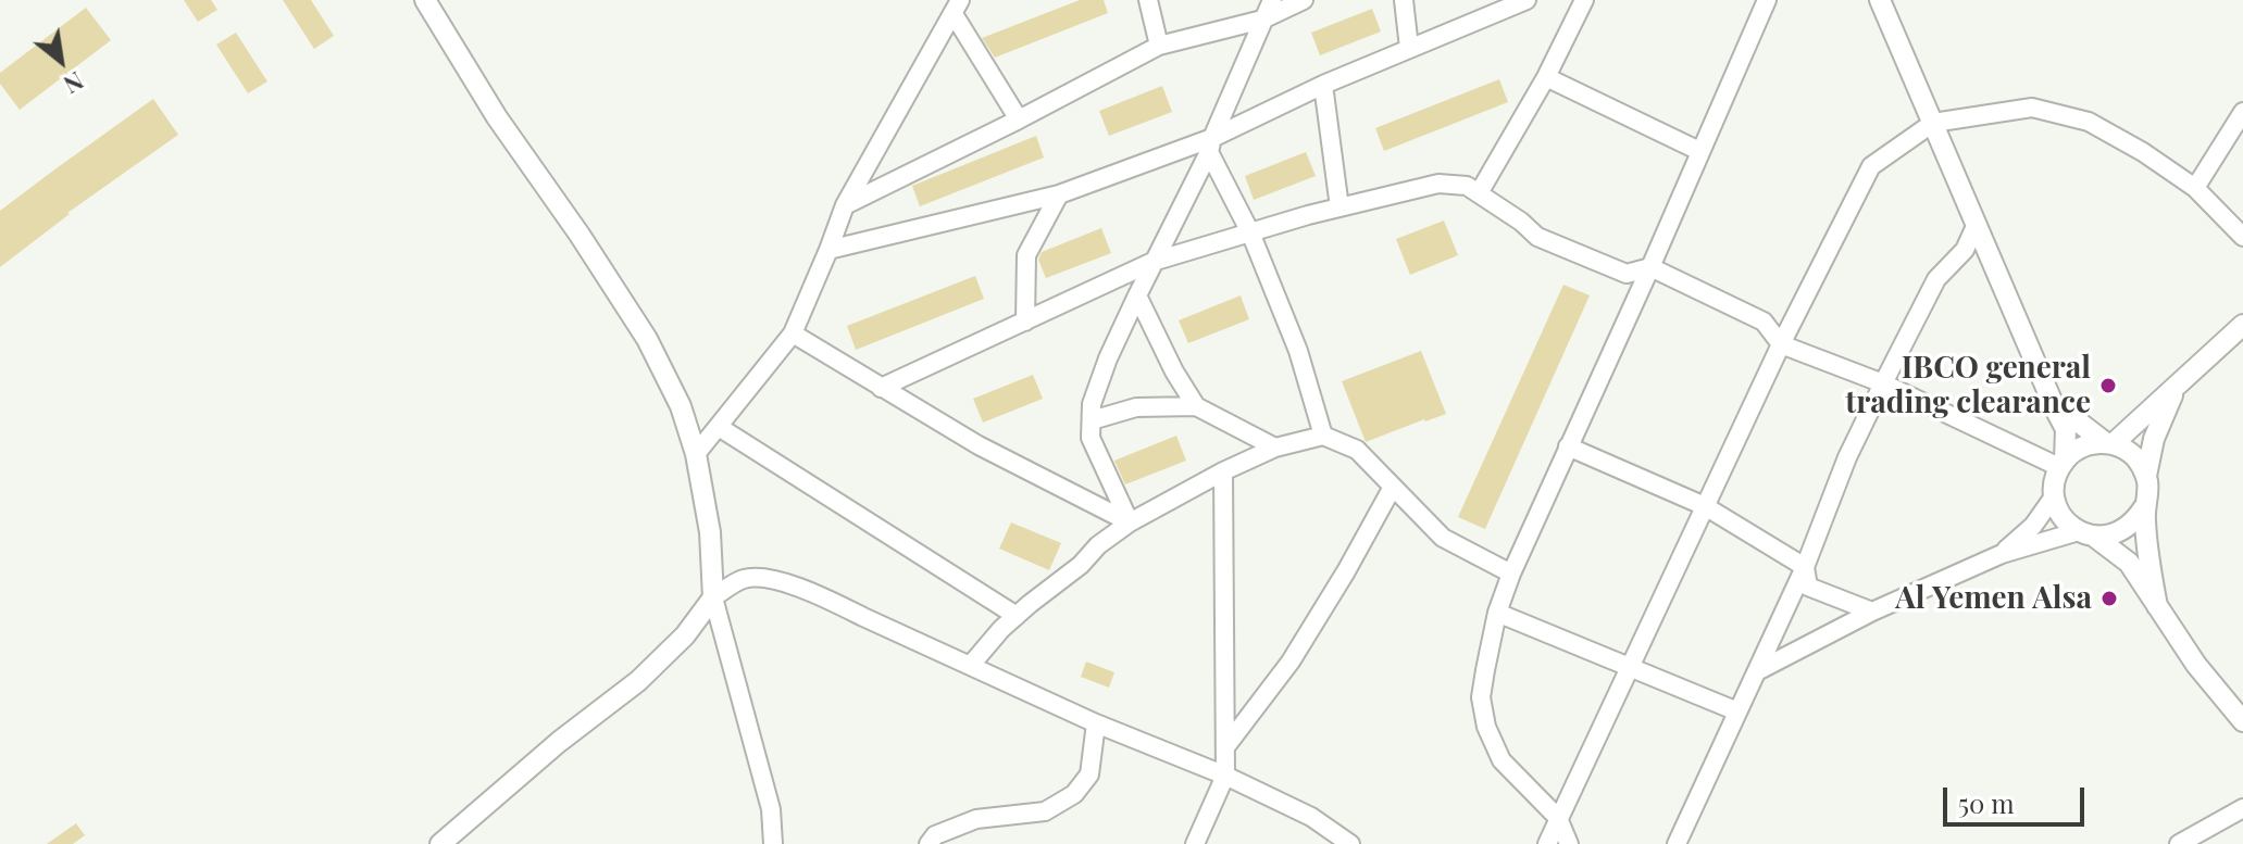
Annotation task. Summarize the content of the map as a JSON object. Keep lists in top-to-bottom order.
{
  "places": ["IBCO general trading clearance", "Al Yemen Alsa"],
  "scale_bar": "50 m",
  "north": "bottom right"
}
